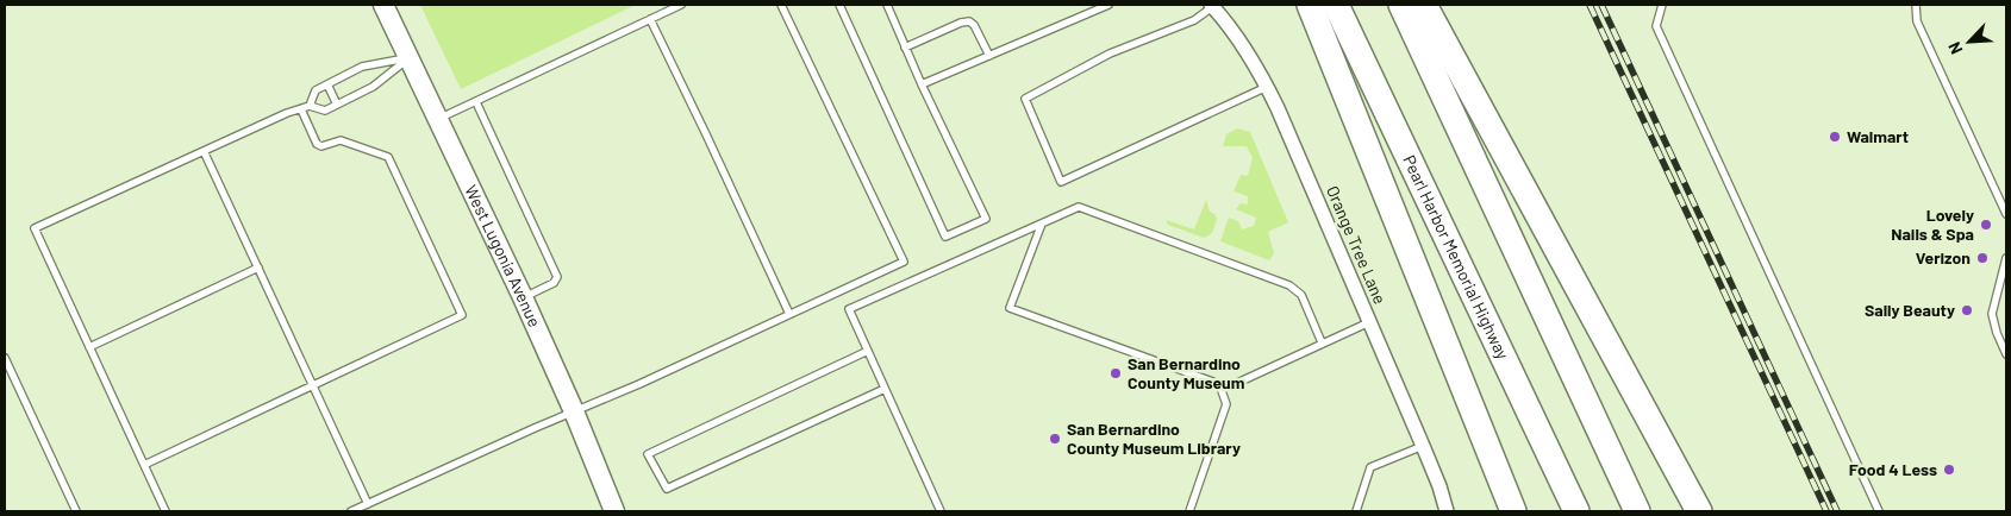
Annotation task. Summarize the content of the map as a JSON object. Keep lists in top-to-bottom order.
{
  "streets": {
    "highway": ["Pearl Harbor Memorial Highway"],
    "street": ["Orange Tree Lane", "West Lugonia Avenue"]
  },
  "places": [
    "Walmart",
    "Lovely Nails & Spa",
    "Verizon",
    "Sally Beauty",
    "San Bernardino County Museum",
    "San Bernardino County Museum Library",
    "Food 4 Less"
  ],
  "north": "bottom left"
}
